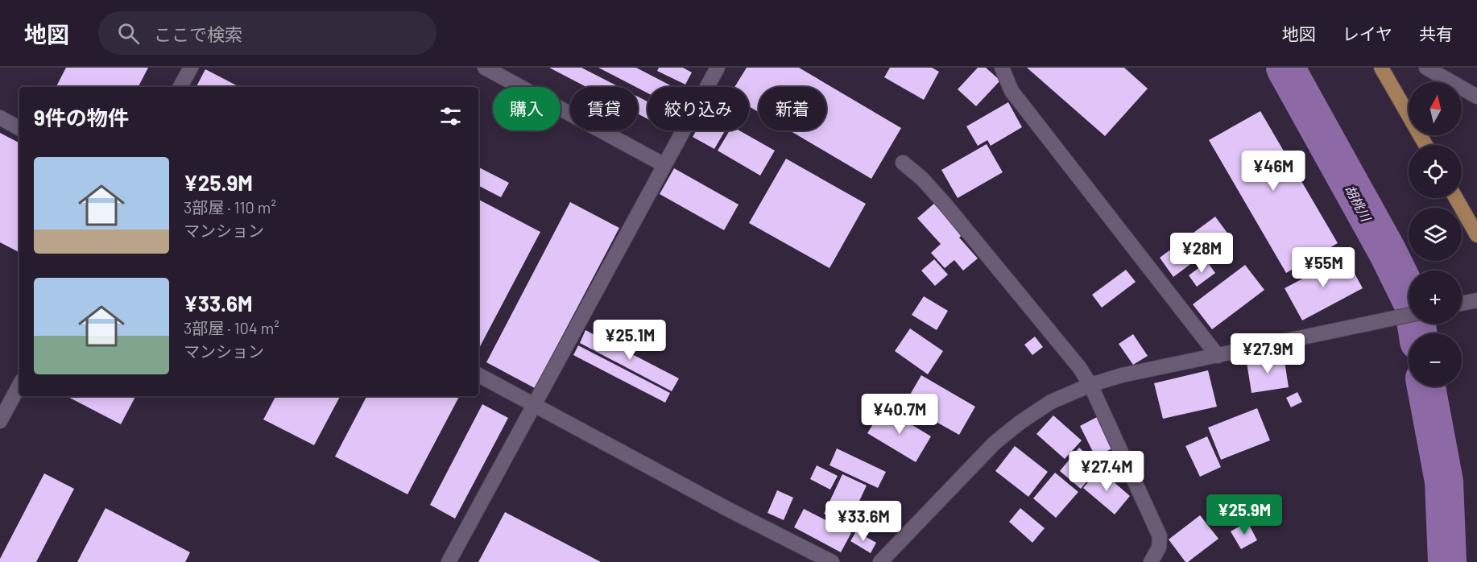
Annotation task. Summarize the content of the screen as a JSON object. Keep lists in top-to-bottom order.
{
  "water": ["胡桃川"],
  "north": "top",
  "page": {
    "header": "地図",
    "search": "ここで検索",
    "nav": ["地図", "レイヤ", "共有"],
    "map_buttons": ["+", "−"],
    "chip": [
      "購入",
      "賃貸",
      "絞り込み",
      "新着"
    ],
    "heading": "9件の物件",
    "list": [
      {
        "name": "¥25.9M",
        "note": "3部屋 · 110 m² · マンション"
      },
      {
        "name": "¥33.6M",
        "note": "3部屋 · 104 m² · マンション"
      }
    ],
    "price": [
      "¥46M",
      "¥28M",
      "¥55M",
      "¥25.1M",
      "¥27.9M",
      "¥40.7M",
      "¥27.4M",
      "¥25.9M",
      "¥33.6M"
    ]
  }
}
